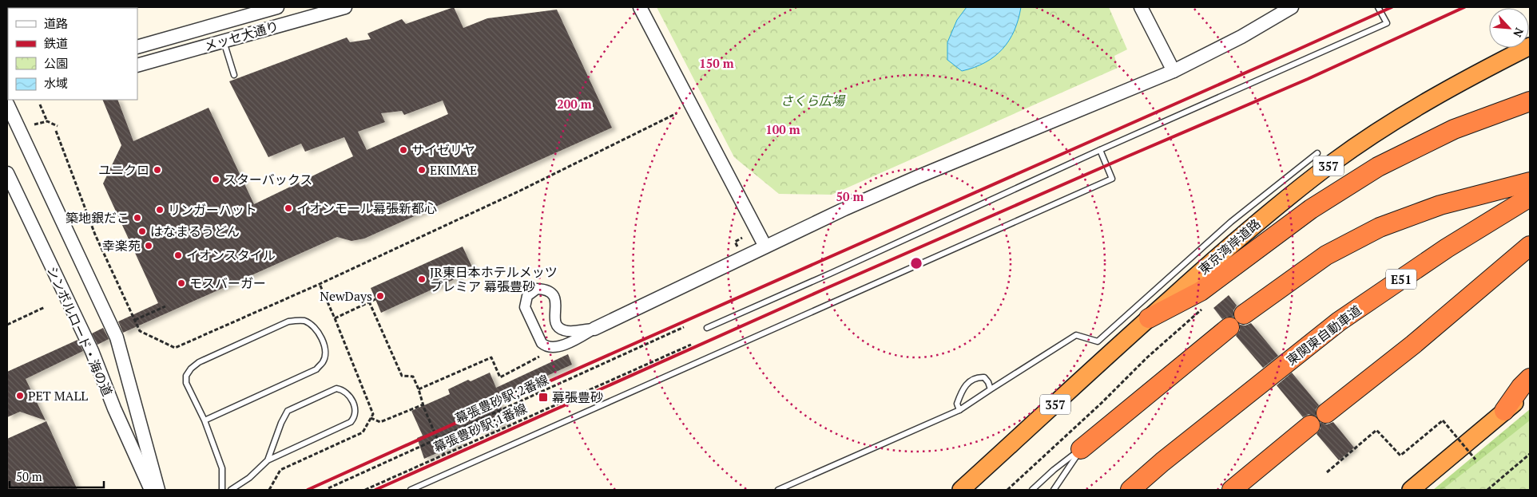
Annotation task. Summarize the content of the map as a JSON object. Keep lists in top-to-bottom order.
{
  "streets": {
    "highway": [
      "357",
      "東京湾岸道路",
      "E51",
      "東関東自動車道"
    ],
    "street": ["メッセ大通り", "シンボルロード・海の道"],
    "path": ["幕張豊砂駅;2番線", "幕張豊砂駅;1番線"]
  },
  "parks": ["さくら広場"],
  "places": {
    "other": [
      "サイゼリヤ",
      "ユニクロ",
      "EKIMAE",
      "スターバックス",
      "イオンモール幕張新都心",
      "リンガーハット",
      "築地銀だこ",
      "はなまるうどん",
      "幸楽苑",
      "イオンスタイル",
      "JR東日本ホテルメッツ プレミア 幕張豊砂",
      "モスバーガー",
      "NewDays",
      "PET MALL"
    ],
    "transit": ["幕張豊砂"]
  },
  "legend": [
    "道路",
    "鉄道",
    "公園",
    "水域"
  ],
  "scale_bar": "50 m",
  "north": "bottom right",
  "rings": [
    "150 m",
    "200 m",
    "100 m",
    "50 m"
  ]
}
